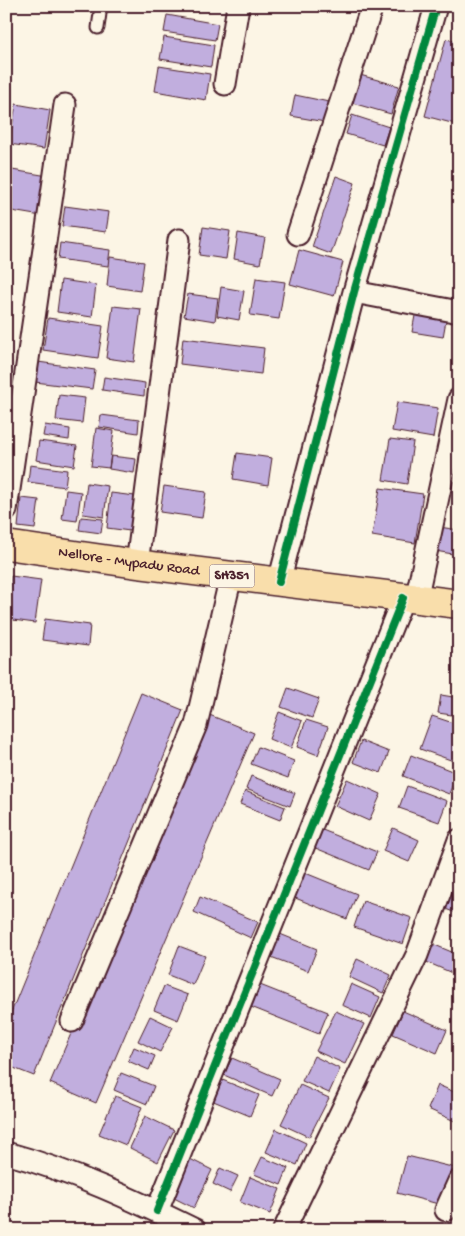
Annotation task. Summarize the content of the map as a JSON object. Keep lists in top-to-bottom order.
{
  "streets": {
    "main road": ["Nellore - Mypadu Road", "SH351"]
  }
}
